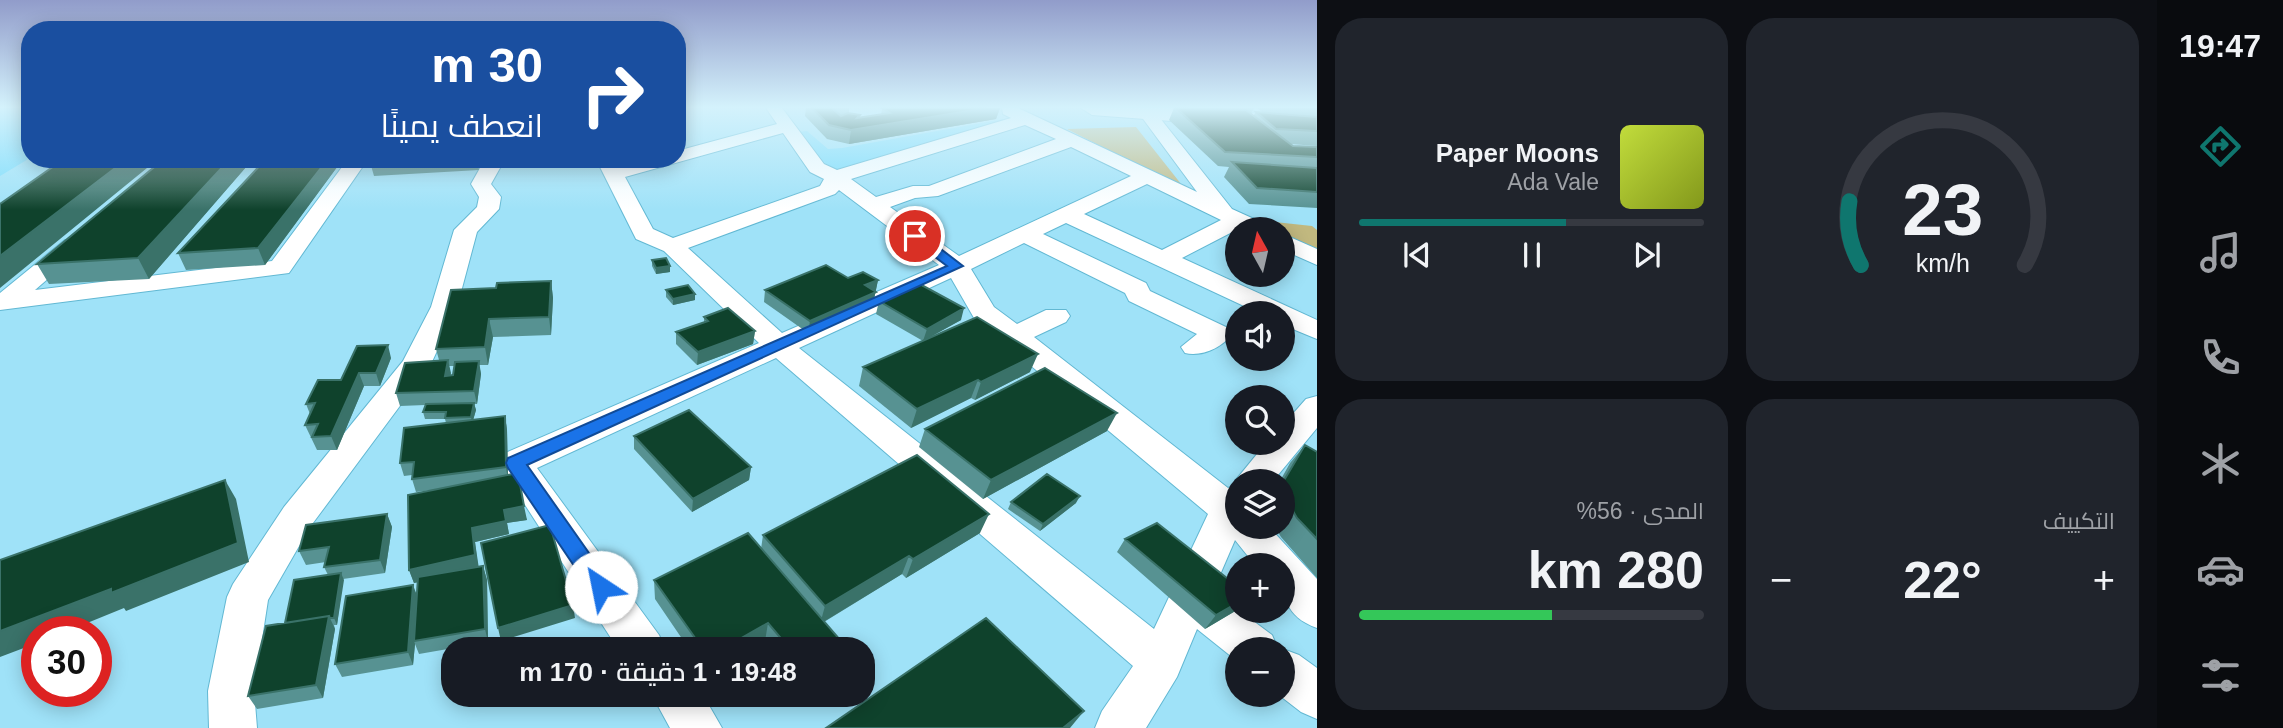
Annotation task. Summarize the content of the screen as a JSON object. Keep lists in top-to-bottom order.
{
  "north": "top",
  "page": {
    "tabs": "19:47",
    "turn": ["30 m", "انعطف يمينًا"],
    "song": ["Paper Moons", "Ada Vale"],
    "map_buttons": ["+", "−"],
    "tile": [
      "التكييف",
      ["المدى · 56%", "280 km"]
    ],
    "heat": ["−", "22°", "+"],
    "limit": "30",
    "trip": "19:48 · 1 دقيقة · 170 m",
    "gauge": ["23", "km/h"]
  }
}
